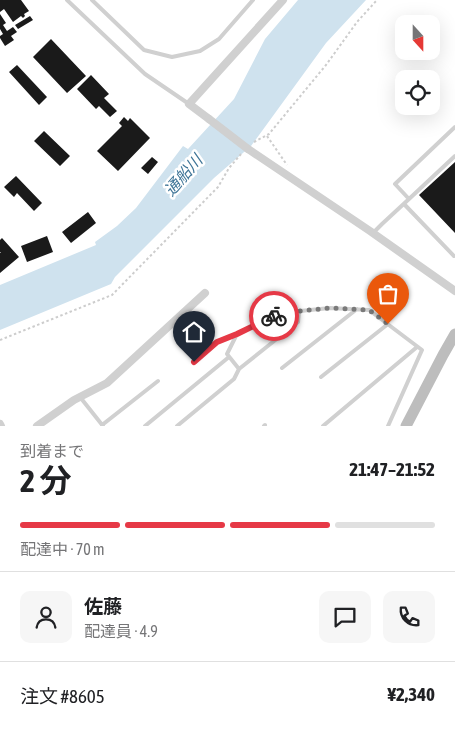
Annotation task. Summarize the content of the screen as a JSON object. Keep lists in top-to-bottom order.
{
  "water": ["通船川"],
  "north": "bottom",
  "page": {
    "heading": ["2 分", "到着まで", "21:47–21:52"],
    "panel": [
      "佐藤",
      "配達員 · 4.9",
      "注文 #8605",
      "¥2,340"
    ],
    "bar": "配達中 · 70 m"
  }
}
